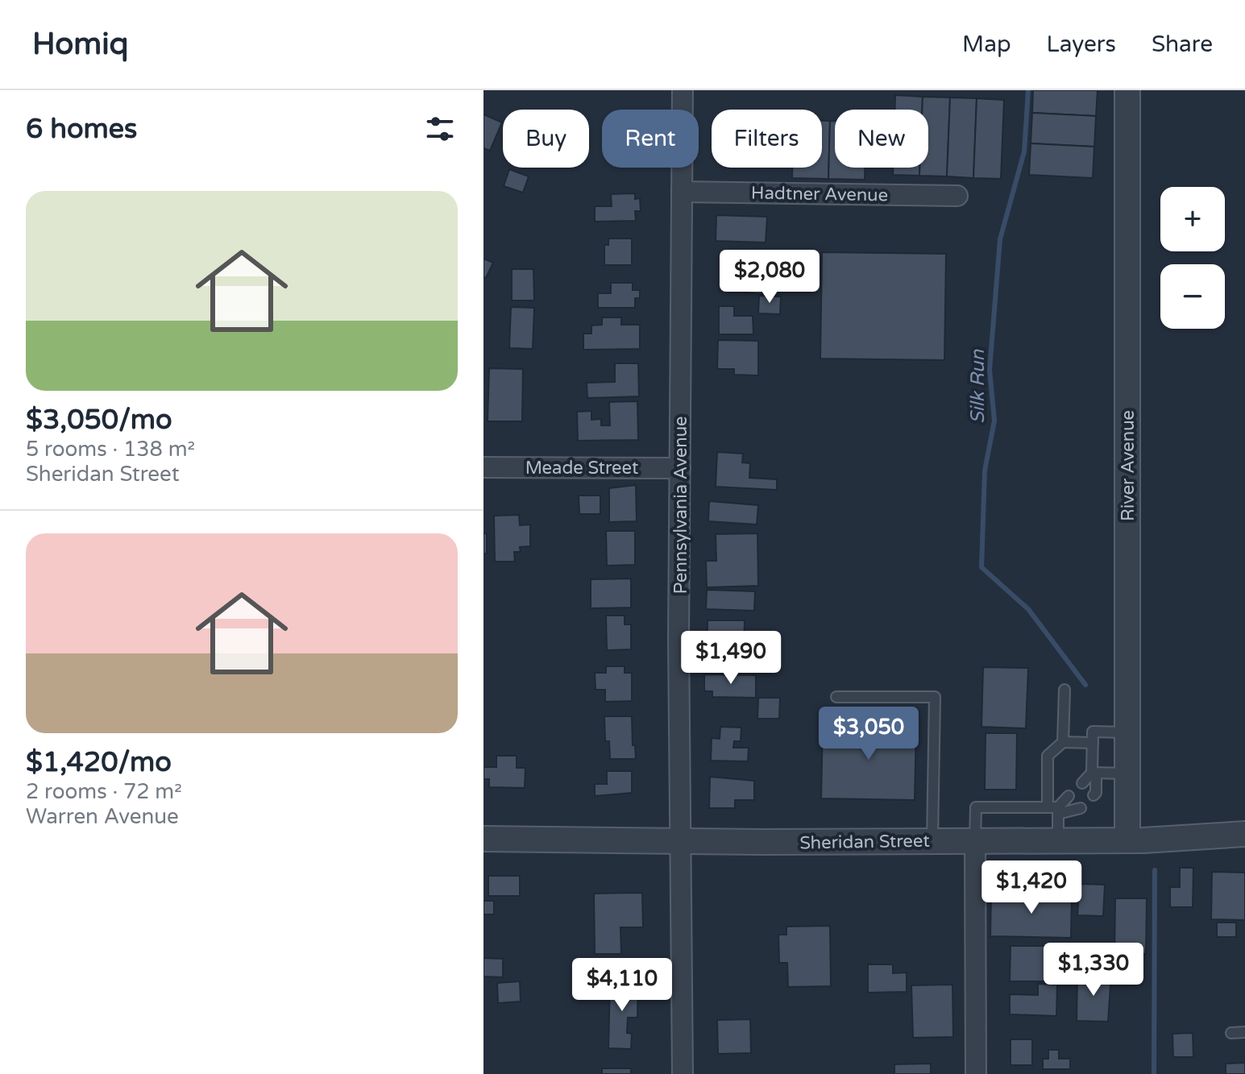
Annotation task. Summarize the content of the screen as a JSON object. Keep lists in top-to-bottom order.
{
  "streets": {
    "street": [
      "Hadtner Avenue",
      "River Avenue",
      "Meade Street",
      "Pennsylvania Avenue",
      "Sheridan Street"
    ]
  },
  "crossings": [
    ["Hadtner Avenue", "Pennsylvania Avenue"],
    ["River Avenue", "Sheridan Street"],
    ["Meade Street", "Pennsylvania Avenue"],
    ["Pennsylvania Avenue", "Sheridan Street"]
  ],
  "water": ["Silk Run"],
  "page": {
    "header": "Homiq",
    "nav": ["Map", "Layers", "Share"],
    "heading": "6 homes",
    "chip": [
      "Buy",
      "Rent",
      "Filters",
      "New"
    ],
    "list": [
      {
        "name": "$3,050/mo",
        "note": "5 rooms · 138 m² · Sheridan Street"
      },
      {
        "name": "$1,420/mo",
        "note": "2 rooms · 72 m² · Warren Avenue"
      }
    ],
    "map_buttons": ["+", "−"],
    "price": [
      "$2,080",
      "$1,490",
      "$3,050",
      "$1,420",
      "$1,330",
      "$4,110"
    ]
  }
}
